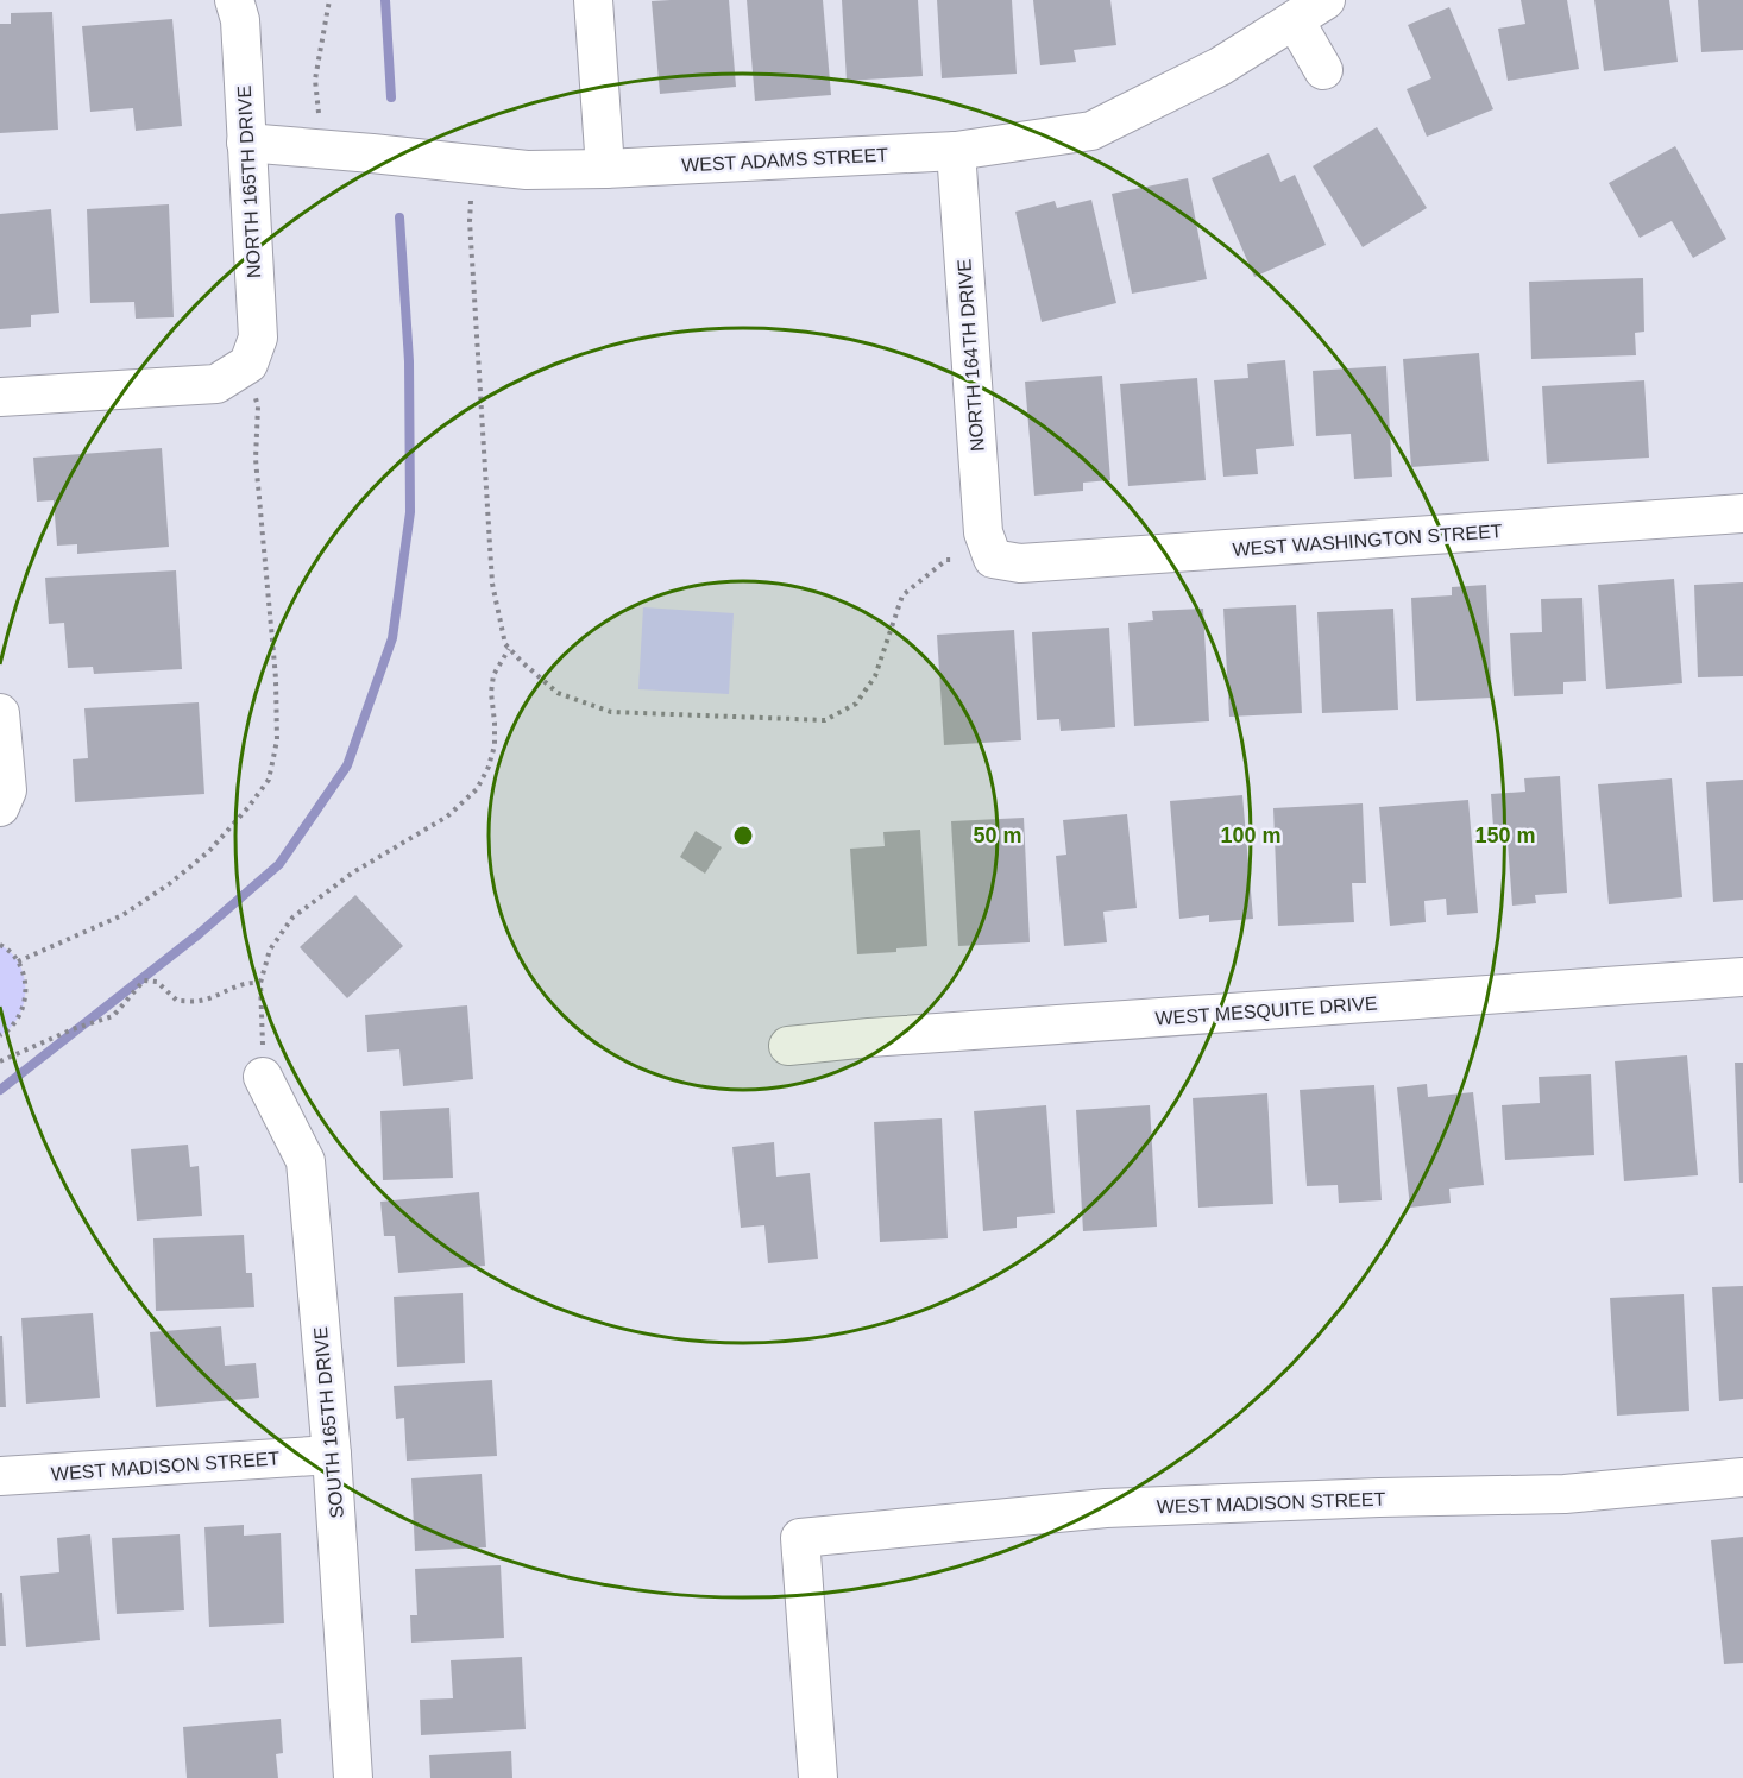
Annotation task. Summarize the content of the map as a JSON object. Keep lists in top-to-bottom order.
{
  "streets": {
    "street": [
      "WEST ADAMS STREET",
      "NORTH 165TH DRIVE",
      "NORTH 164TH DRIVE",
      "WEST WASHINGTON STREET",
      "WEST MESQUITE DRIVE",
      "SOUTH 165TH DRIVE",
      "WEST MADISON STREET"
    ]
  },
  "crossings": [
    ["WEST ADAMS STREET", "NORTH 165TH DRIVE"],
    ["WEST ADAMS STREET", "NORTH 164TH DRIVE"],
    ["NORTH 164TH DRIVE", "WEST WASHINGTON STREET"],
    ["SOUTH 165TH DRIVE", "WEST MADISON STREET"]
  ],
  "rings": ["50 m", "100 m", "150 m"]
}
